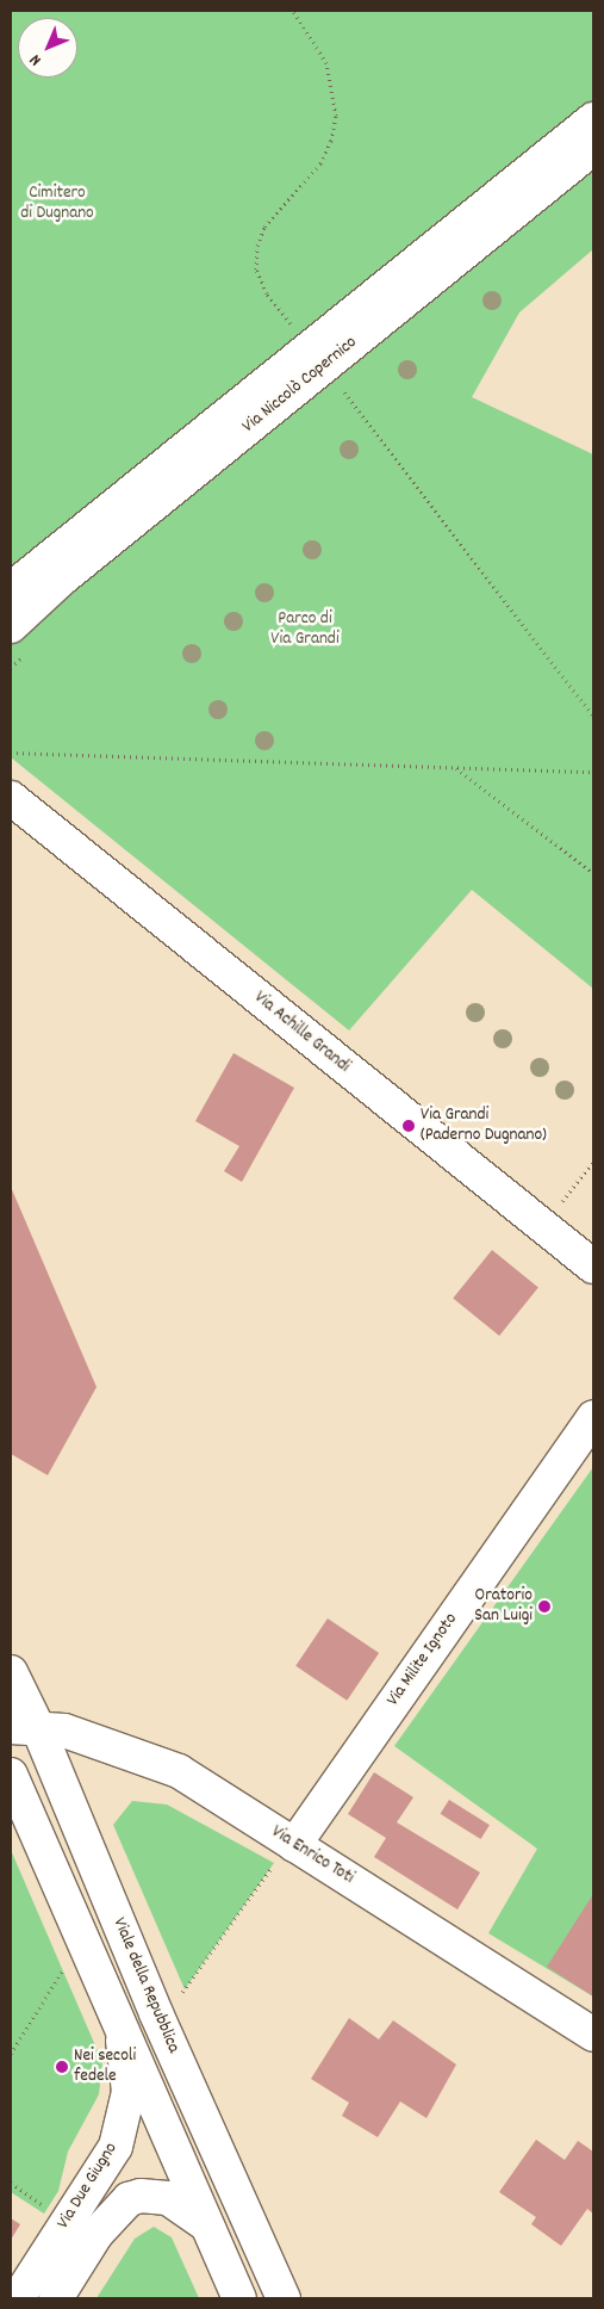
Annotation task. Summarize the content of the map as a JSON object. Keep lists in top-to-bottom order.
{
  "streets": {
    "street": [
      "Via Niccolò Copernico",
      "Via Achille Grandi",
      "Via Milite Ignoto",
      "Via Enrico Toti",
      "Viale della Repubblica",
      "Via Due Giugno"
    ]
  },
  "crossings": [
    ["Via Milite Ignoto", "Via Enrico Toti"],
    ["Via Enrico Toti", "Viale della Repubblica"]
  ],
  "parks": ["Cimitero di Dugnano", "Parco di Via Grandi"],
  "places": ["Via Grandi (Paderno Dugnano)", "Oratorio San Luigi", "Nei secoli fedele"],
  "north": "bottom left"
}
